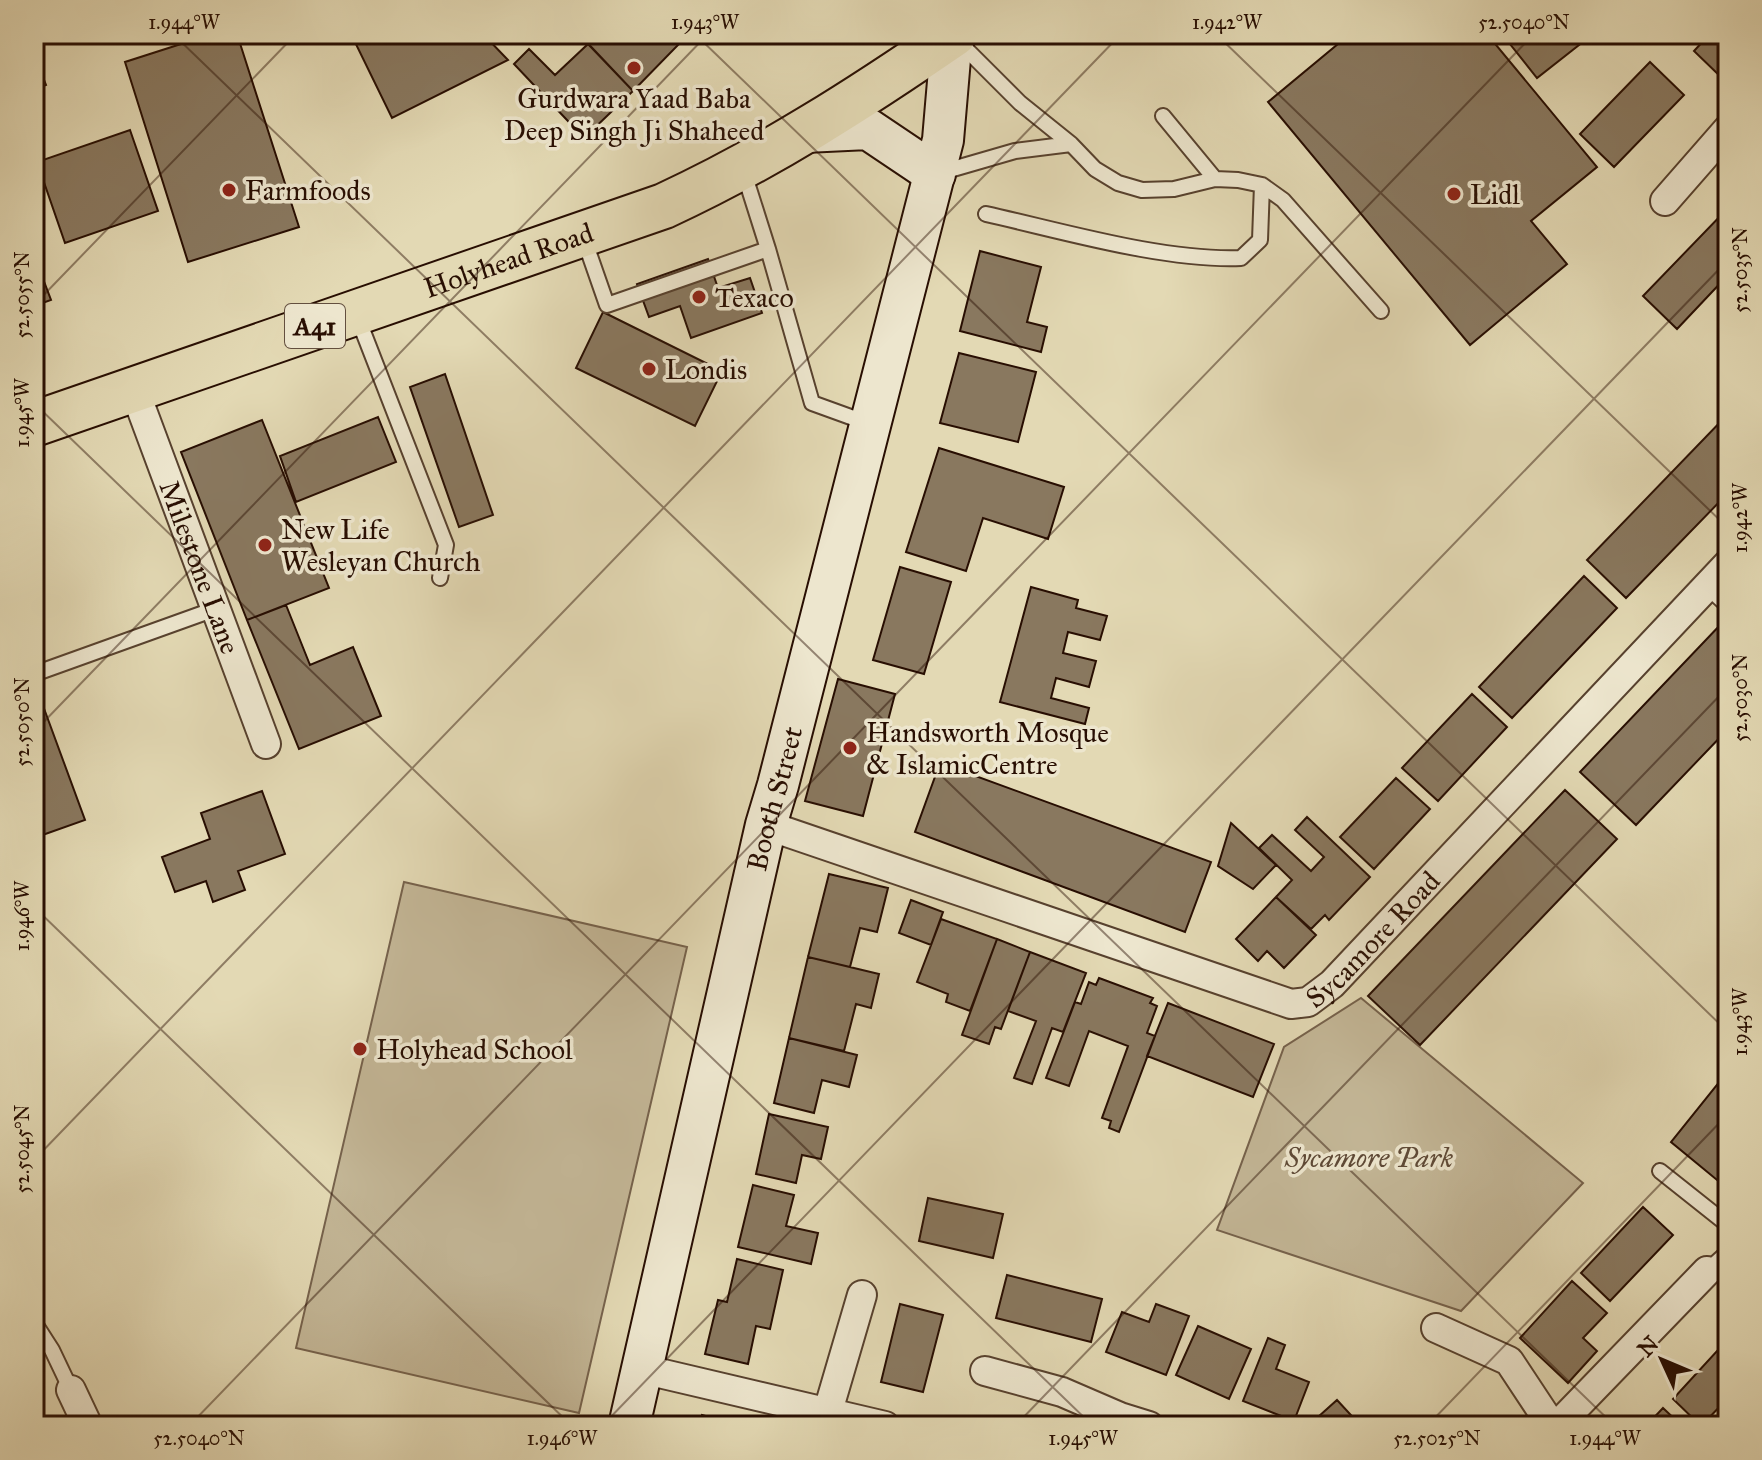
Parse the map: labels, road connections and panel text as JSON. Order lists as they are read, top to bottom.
{
  "streets": {
    "highway": ["Holyhead Road", "A41"],
    "main road": ["Booth Street"],
    "street": ["Milestone Lane", "Sycamore Road"]
  },
  "crossings": [
    ["Holyhead Road", "Milestone Lane"],
    ["Holyhead Road", "Booth Street"],
    ["Booth Street", "Sycamore Road"]
  ],
  "parks": ["Sycamore Park"],
  "places": [
    "Gurdwara Yaad Baba Deep Singh Ji Shaheed",
    "Farmfoods",
    "Lidl",
    "Texaco",
    "Londis",
    "New Life Wesleyan Church",
    "Handsworth Mosque & IslamicCentre",
    "Holyhead School"
  ],
  "north": "top left",
  "coordinates": [
    "1.944°W",
    "1.943°W",
    "1.942°W",
    "52.5040°N",
    "52.5035°N",
    "52.5055°N",
    "1.945°W",
    "52.5030°N",
    "52.5050°N",
    "1.946°W",
    "52.5045°N",
    "52.5025°N"
  ]
}
